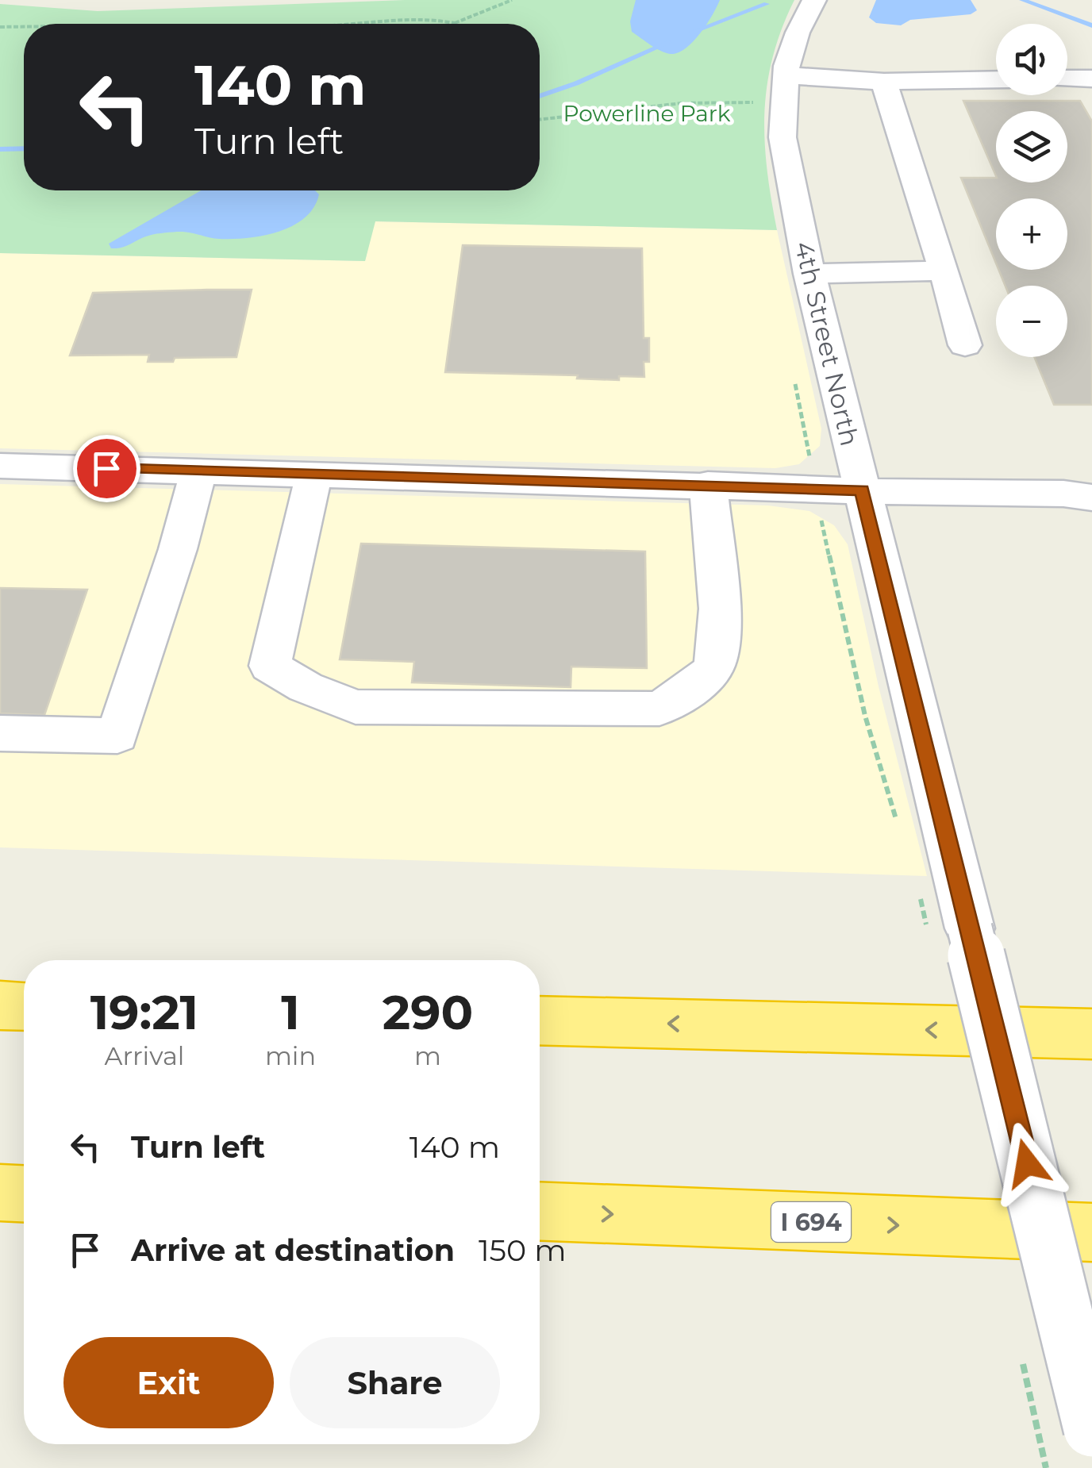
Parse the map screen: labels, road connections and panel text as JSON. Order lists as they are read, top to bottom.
{
  "streets": {
    "highway": ["I 694"],
    "street": ["4th Street North"]
  },
  "parks": ["Powerline Park"],
  "page": {
    "map_buttons": ["+", "−"],
    "turn": ["140 m", "Turn left"],
    "eta": [
      "19:21",
      "Arrival",
      "1",
      "min",
      "290",
      "m"
    ],
    "list": [
      {
        "name": "Turn left",
        "value": "140 m"
      },
      {
        "name": "Arrive at destination",
        "value": "150 m"
      }
    ],
    "buttons": ["Exit", "Share"]
  }
}
